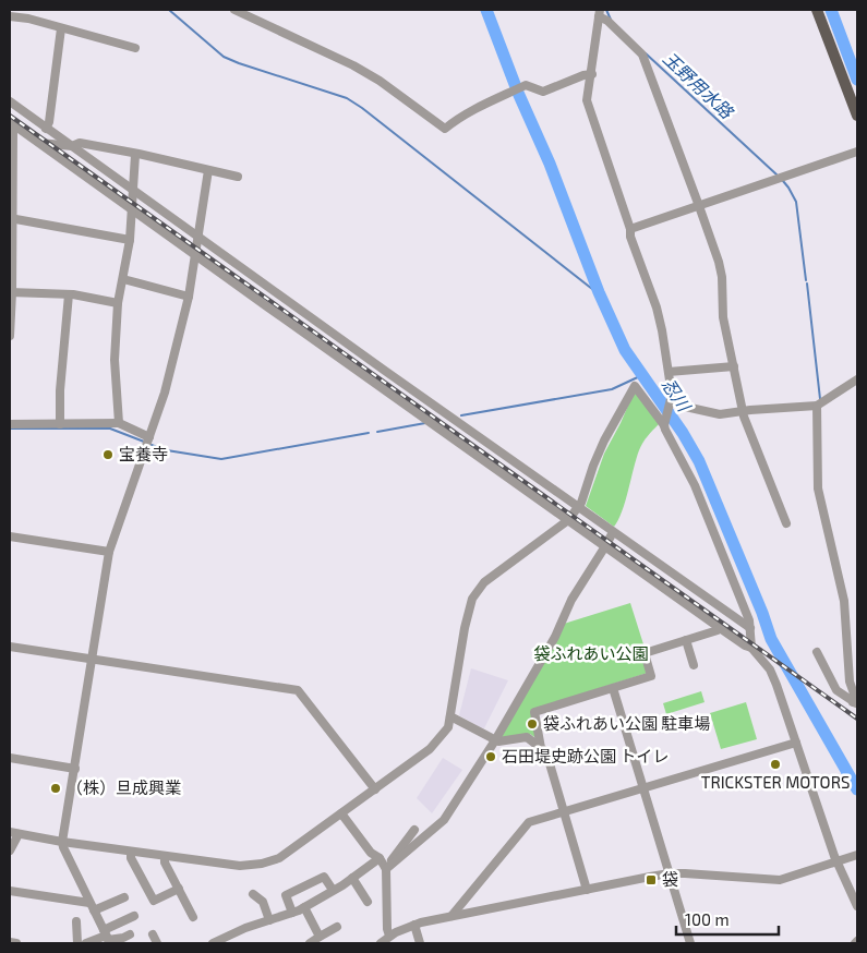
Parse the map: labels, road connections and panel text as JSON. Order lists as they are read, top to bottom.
{
  "water": ["玉野用水路", "忍川"],
  "parks": ["袋ふれあい公園"],
  "places": {
    "other": [
      "宝養寺",
      "袋ふれあい公園 駐車場",
      "石田堤史跡公園 トイレ",
      "TRICKSTER MOTORS",
      "（株）旦成興業"
    ],
    "transit": ["袋"]
  },
  "scale_bar": "100 m"
}
